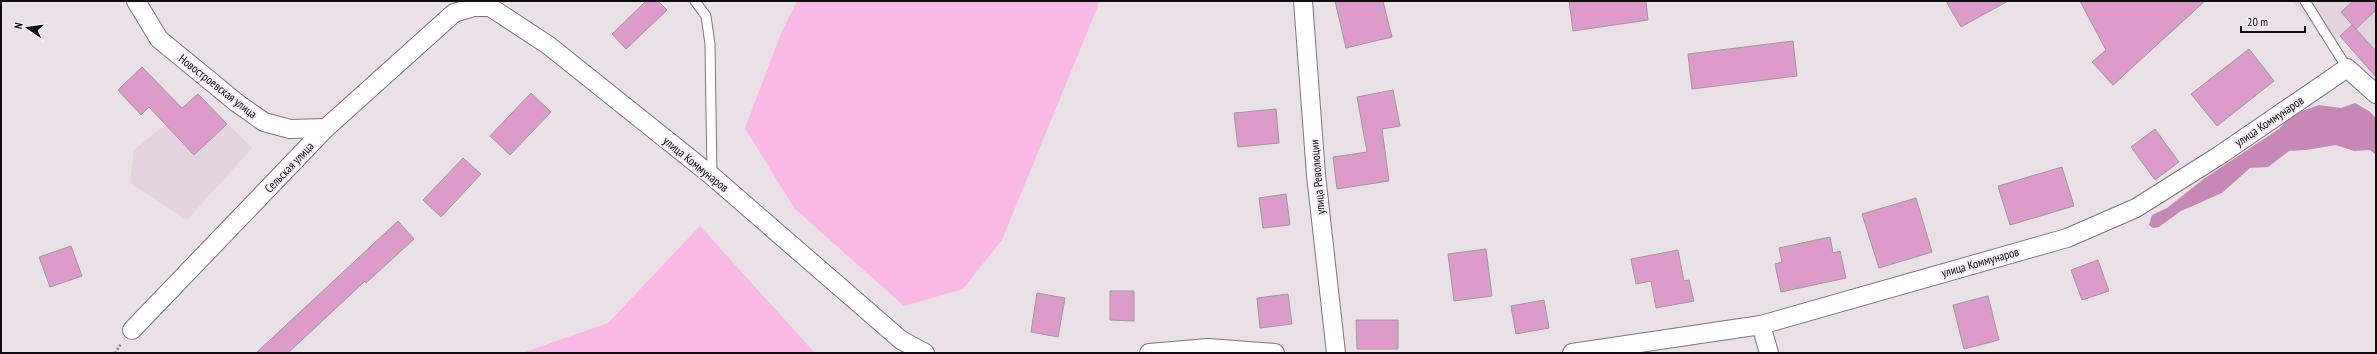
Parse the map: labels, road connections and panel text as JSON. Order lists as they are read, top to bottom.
{
  "streets": {
    "street": [
      "Новостроевская улица",
      "улица Коммунаров",
      "Сельская улица",
      "улица Революции"
    ]
  },
  "crossings": [
    ["Новостроевская улица", "Сельская улица"],
    ["улица Коммунаров", "Сельская улица"]
  ],
  "scale_bar": "20 m",
  "north": "left"
}
